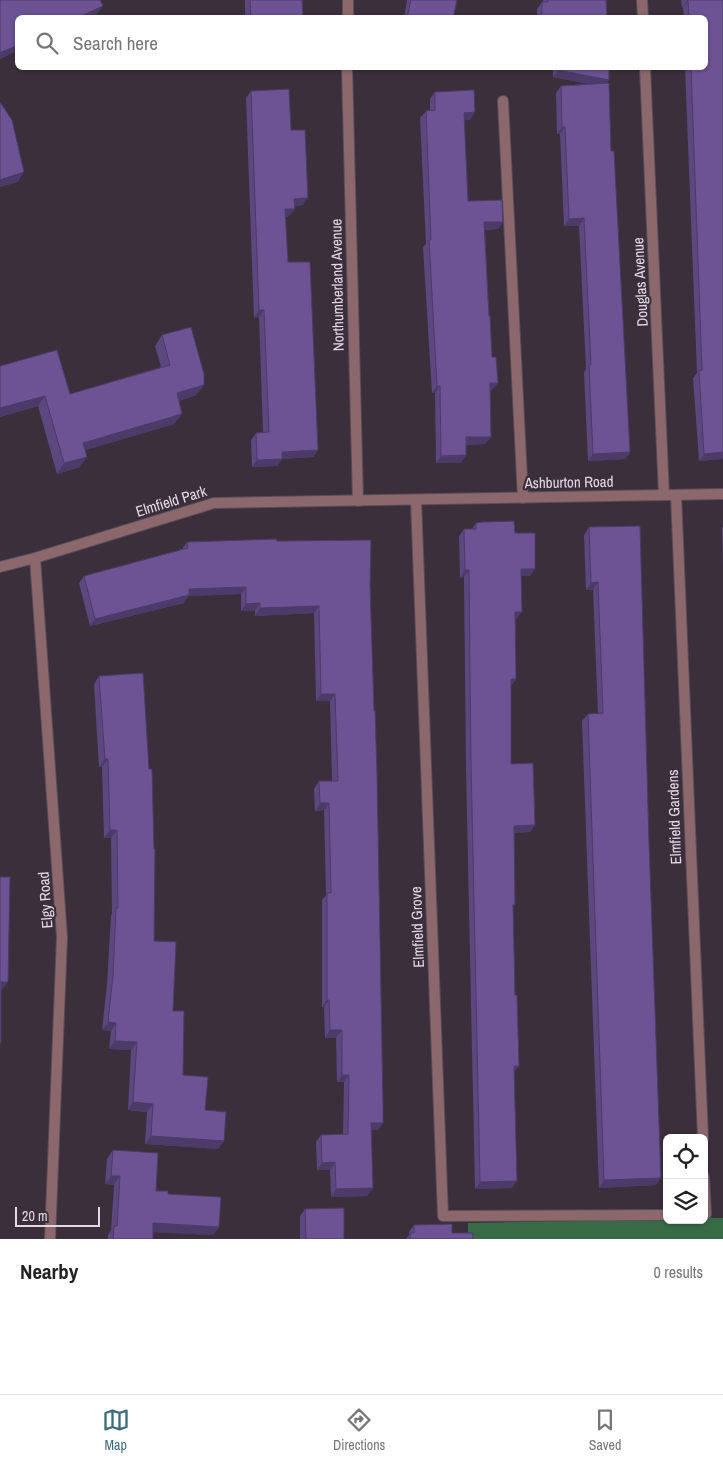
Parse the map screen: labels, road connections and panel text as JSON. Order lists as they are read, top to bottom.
{
  "streets": {
    "street": [
      "Douglas Avenue",
      "Northumberland Avenue",
      "Ashburton Road",
      "Elmfield Park",
      "Elmfield Gardens",
      "Elgy Road",
      "Elmfield Grove"
    ]
  },
  "crossings": [
    ["Douglas Avenue", "Ashburton Road"],
    ["Northumberland Avenue", "Elmfield Park"],
    ["Ashburton Road", "Elmfield Park"],
    ["Ashburton Road", "Elmfield Gardens"],
    ["Ashburton Road", "Elmfield Grove"],
    ["Elmfield Park", "Elgy Road"],
    ["Elmfield Park", "Elmfield Grove"]
  ],
  "scale_bar": "20 m",
  "page": {
    "search": "Search here",
    "scale": "20 m",
    "heading": ["Nearby", "0 results"],
    "nav": ["Map", "Directions", "Saved"]
  }
}
